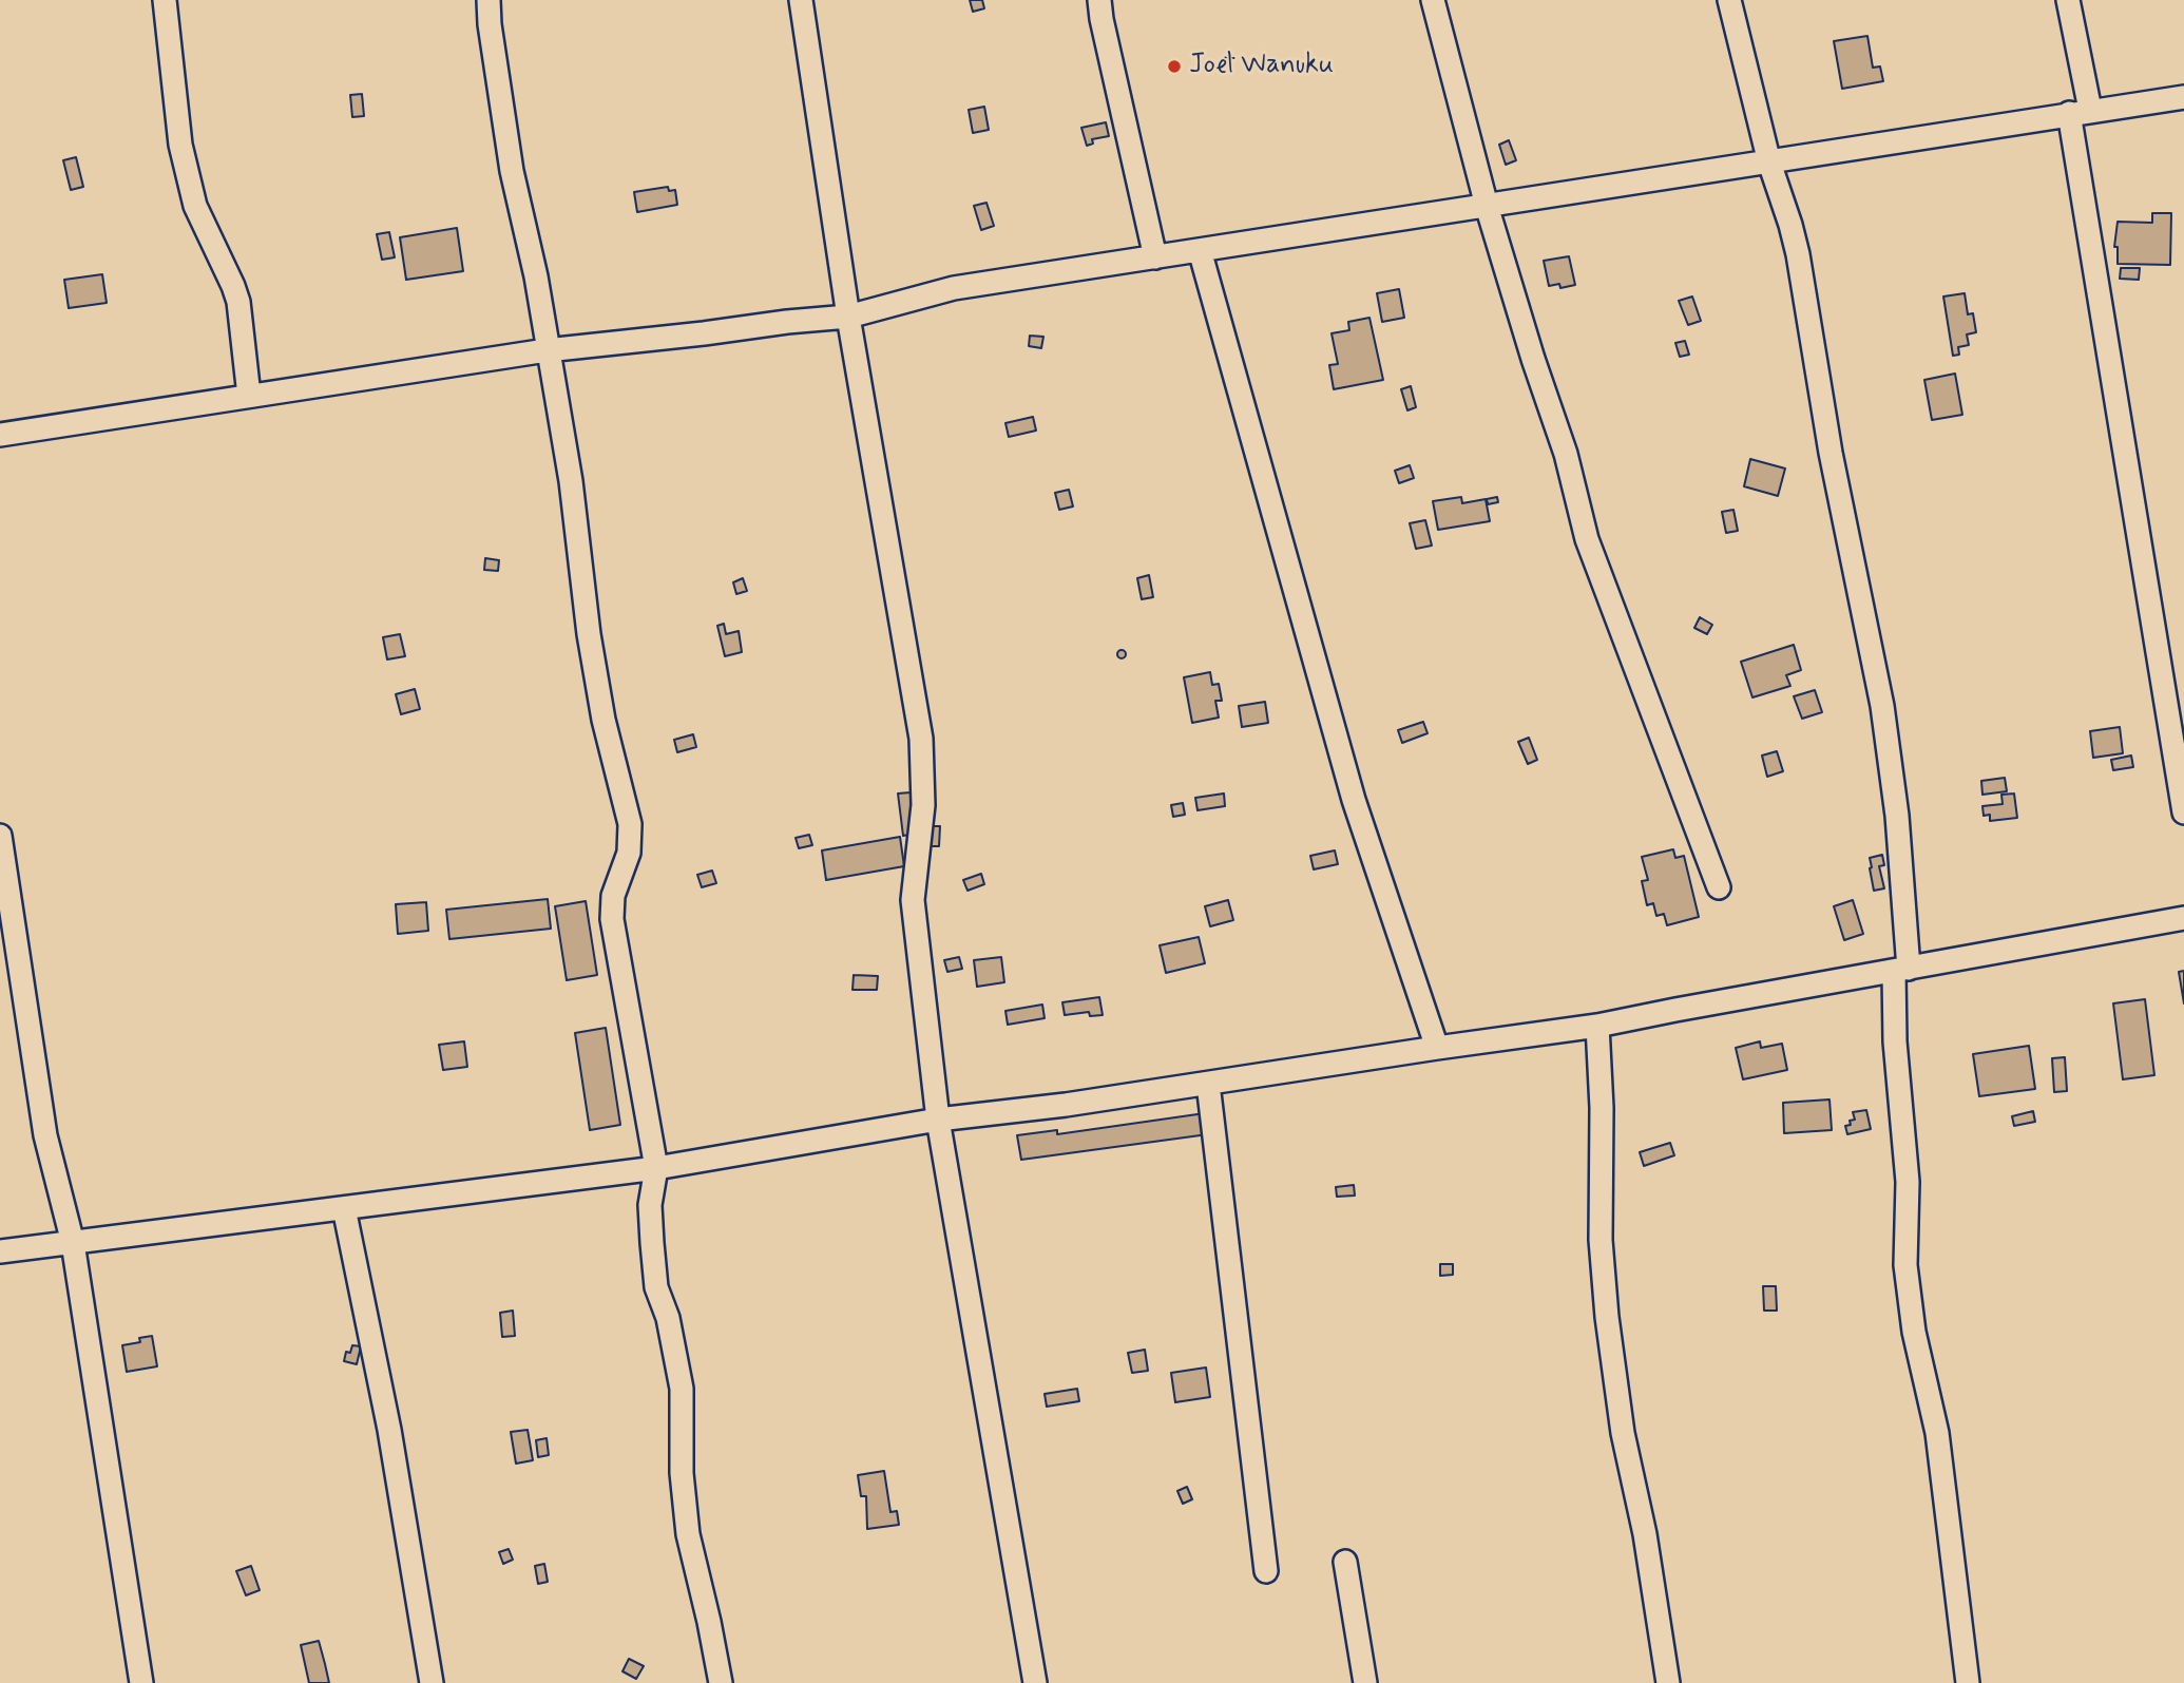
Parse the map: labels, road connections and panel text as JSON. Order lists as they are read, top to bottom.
{
  "places": ["Joël Wanuku"]
}
